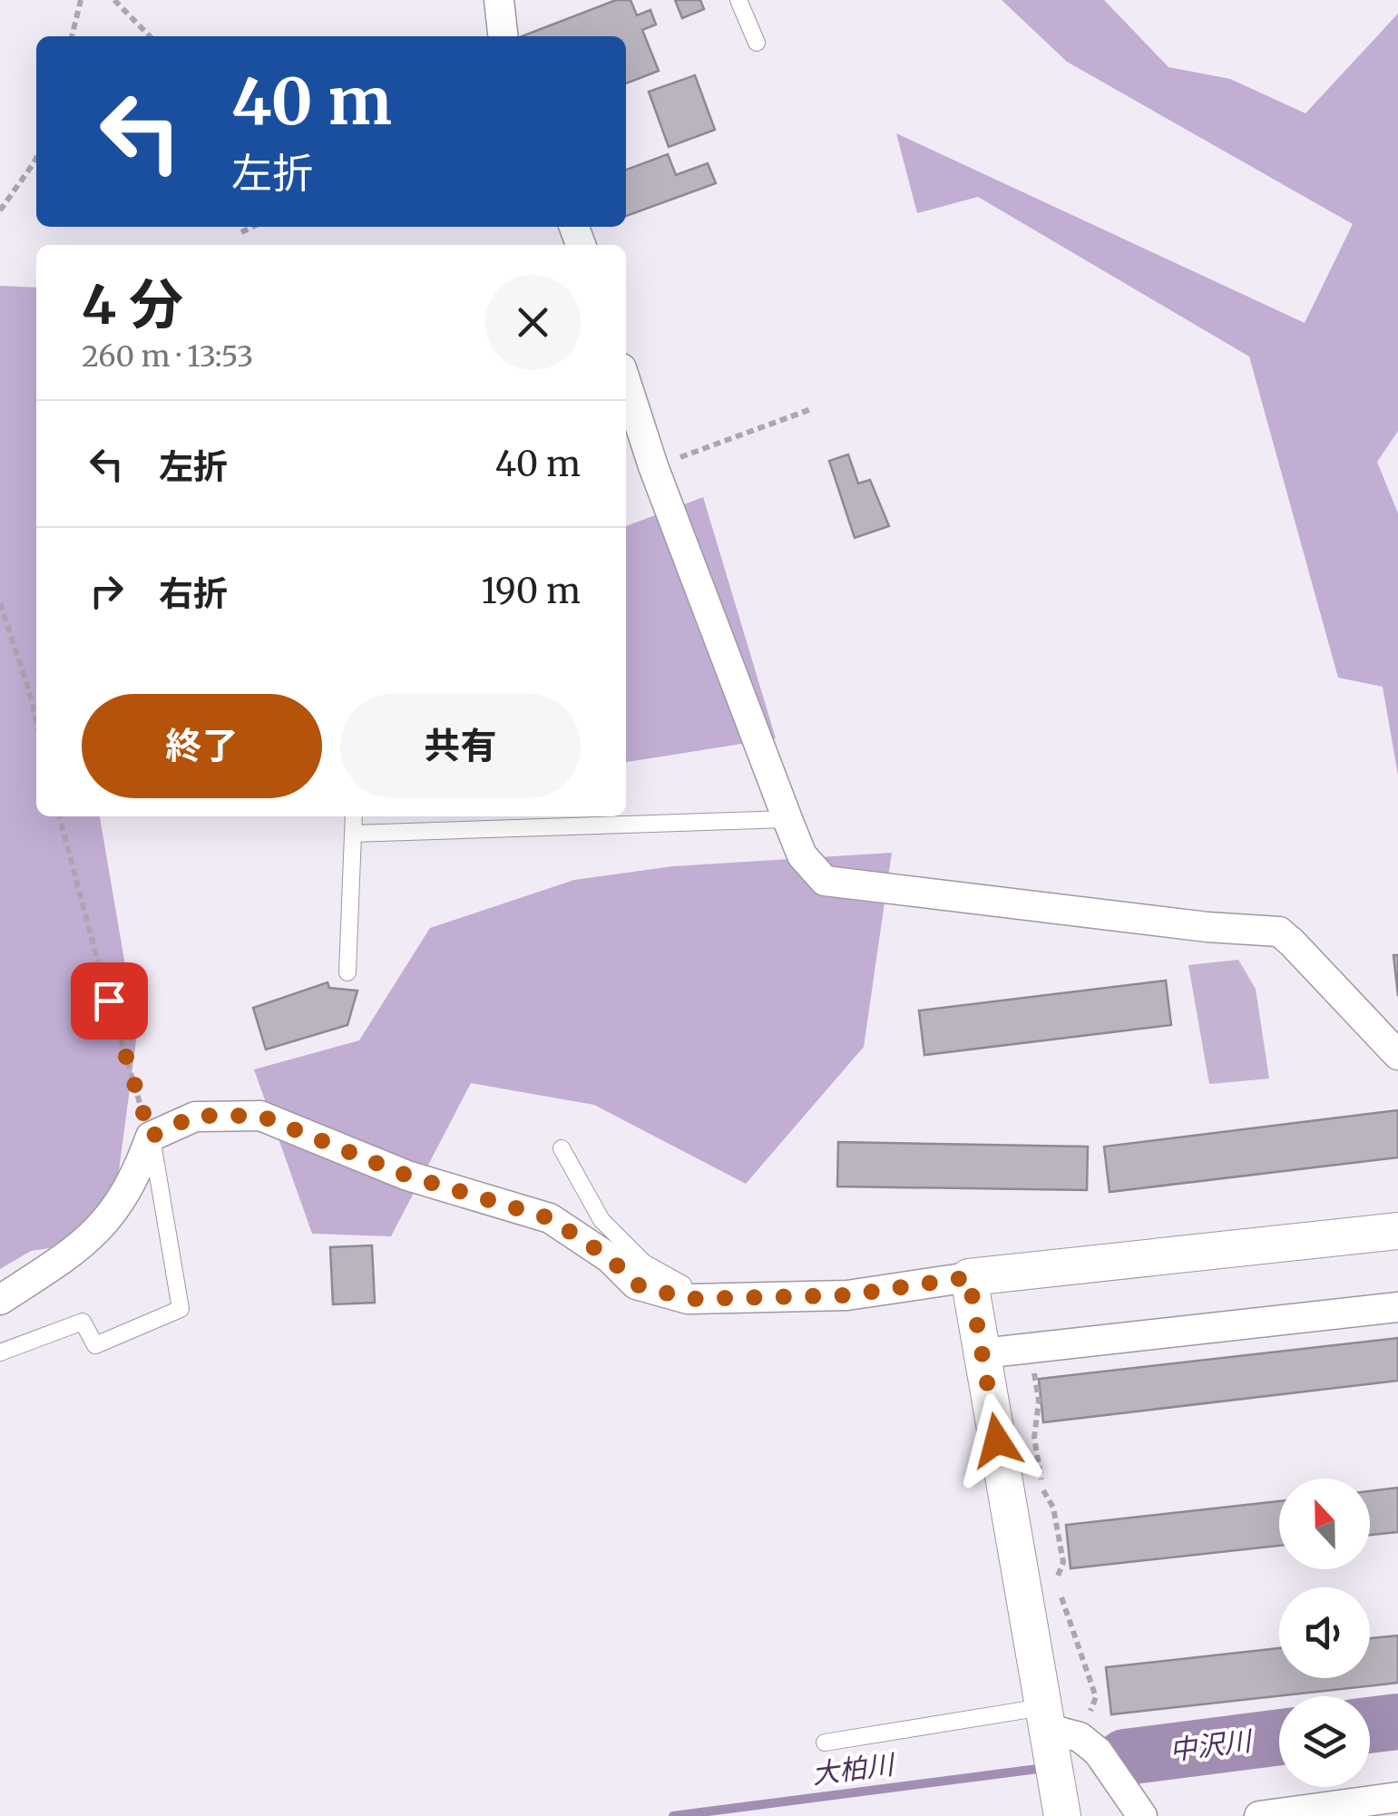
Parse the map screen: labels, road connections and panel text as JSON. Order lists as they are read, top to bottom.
{
  "water": ["中沢川", "大柏川"],
  "north": "top",
  "page": {
    "turn": ["40 m", "左折"],
    "heading": ["4 分", "260 m · 13:53"],
    "list": [
      {
        "name": "左折",
        "value": "40 m"
      },
      {
        "name": "右折",
        "value": "190 m"
      }
    ],
    "buttons": ["終了", "共有"]
  }
}
